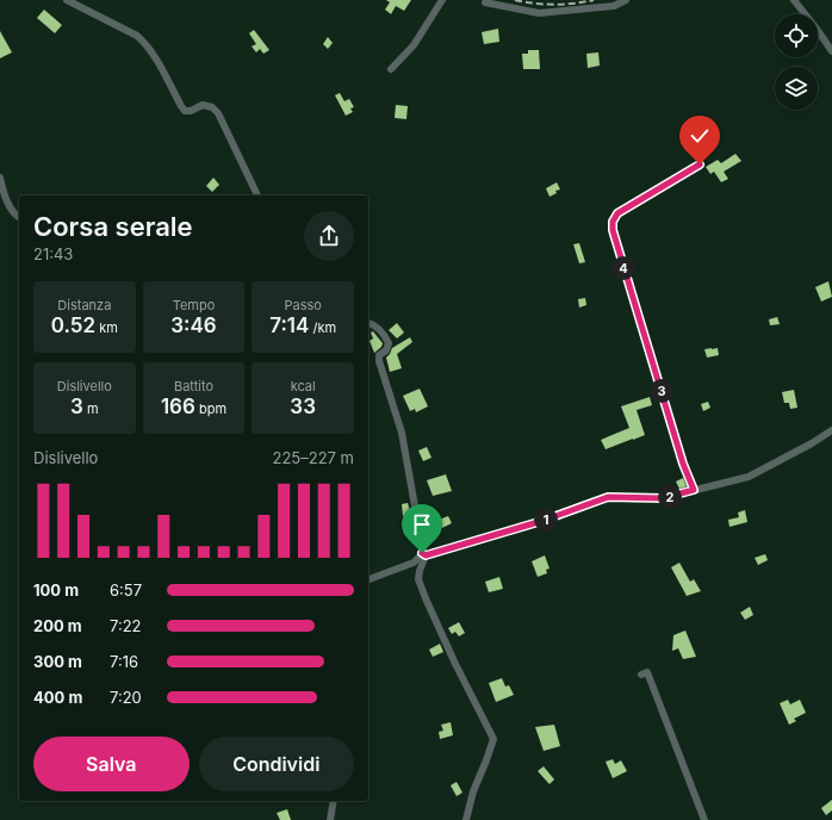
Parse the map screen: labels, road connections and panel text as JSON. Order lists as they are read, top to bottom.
{
  "page": {
    "heading": ["Corsa serale", "21:43"],
    "pins": [
      "4",
      "3",
      "2",
      "1"
    ],
    "stats": [
      ["Distanza", "0.52 km"],
      ["Tempo", "3:46"],
      ["Passo", "7:14 /km"],
      ["Dislivello", "3 m"],
      ["Battito", "166 bpm"],
      ["kcal", "33"]
    ],
    "chart": ["Dislivello", "225–227 m"],
    "list": [
      {
        "name": "100 m",
        "note": "6:57"
      },
      {
        "name": "200 m",
        "note": "7:22"
      },
      {
        "name": "300 m",
        "note": "7:16"
      },
      {
        "name": "400 m",
        "note": "7:20"
      }
    ],
    "buttons": ["Salva", "Condividi"]
  }
}
